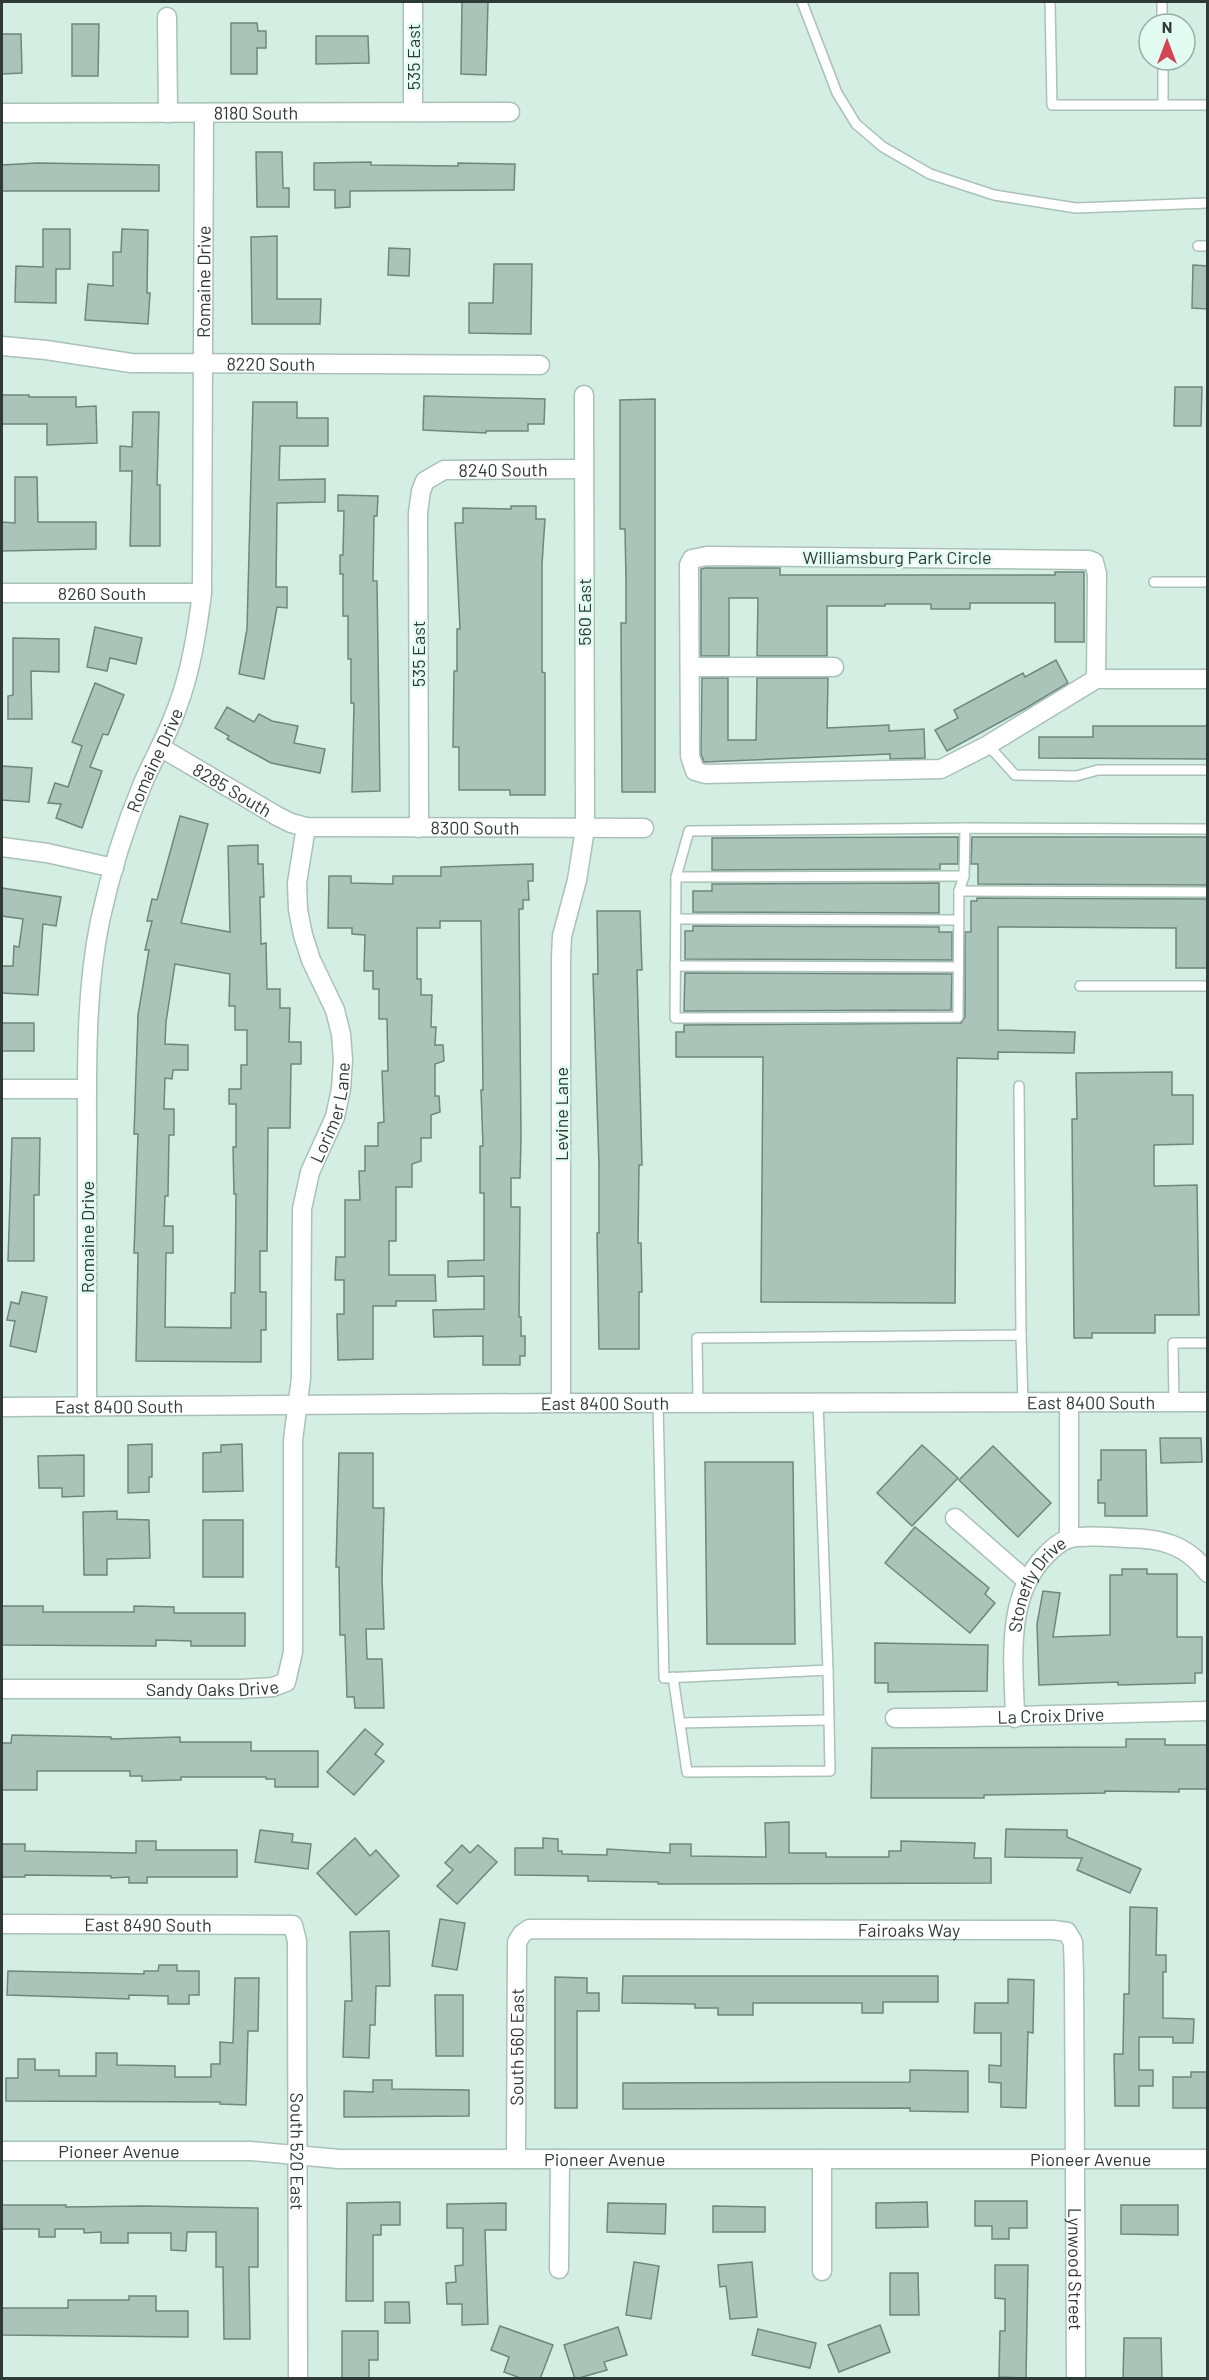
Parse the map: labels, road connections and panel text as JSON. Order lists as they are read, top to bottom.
{
  "streets": {
    "street": [
      "535 East",
      "8180 South",
      "Romaine Drive",
      "8220 South",
      "8240 South",
      "Williamsburg Park Circle",
      "8260 South",
      "560 East",
      "8285 South",
      "8300 South",
      "Lorimer Lane",
      "Levine Lane",
      "East 8400 South",
      "Stonefly Drive",
      "Sandy Oaks Drive",
      "La Croix Drive",
      "East 8490 South",
      "Fairoaks Way",
      "South 560 East",
      "Pioneer Avenue",
      "South 520 East",
      "Lynwood Street"
    ]
  },
  "crossings": [
    ["535 East", "8180 South"],
    ["535 East", "8240 South"],
    ["535 East", "8300 South"],
    ["8180 South", "Romaine Drive"],
    ["Romaine Drive", "8220 South"],
    ["Romaine Drive", "8260 South"],
    ["Romaine Drive", "8285 South"],
    ["Romaine Drive", "East 8400 South"],
    ["8240 South", "560 East"],
    ["560 East", "8300 South"],
    ["560 East", "Levine Lane"],
    ["8285 South", "8300 South"],
    ["8285 South", "Lorimer Lane"],
    ["8300 South", "Lorimer Lane"],
    ["8300 South", "Levine Lane"],
    ["Lorimer Lane", "East 8400 South"],
    ["Lorimer Lane", "Sandy Oaks Drive"],
    ["Levine Lane", "East 8400 South"],
    ["East 8400 South", "Sandy Oaks Drive"],
    ["Stonefly Drive", "La Croix Drive"],
    ["East 8490 South", "South 520 East"],
    ["Fairoaks Way", "South 560 East"],
    ["Fairoaks Way", "Pioneer Avenue"],
    ["Fairoaks Way", "Lynwood Street"],
    ["South 560 East", "Pioneer Avenue"],
    ["Pioneer Avenue", "South 520 East"],
    ["Pioneer Avenue", "Lynwood Street"]
  ],
  "north": "top"
}
